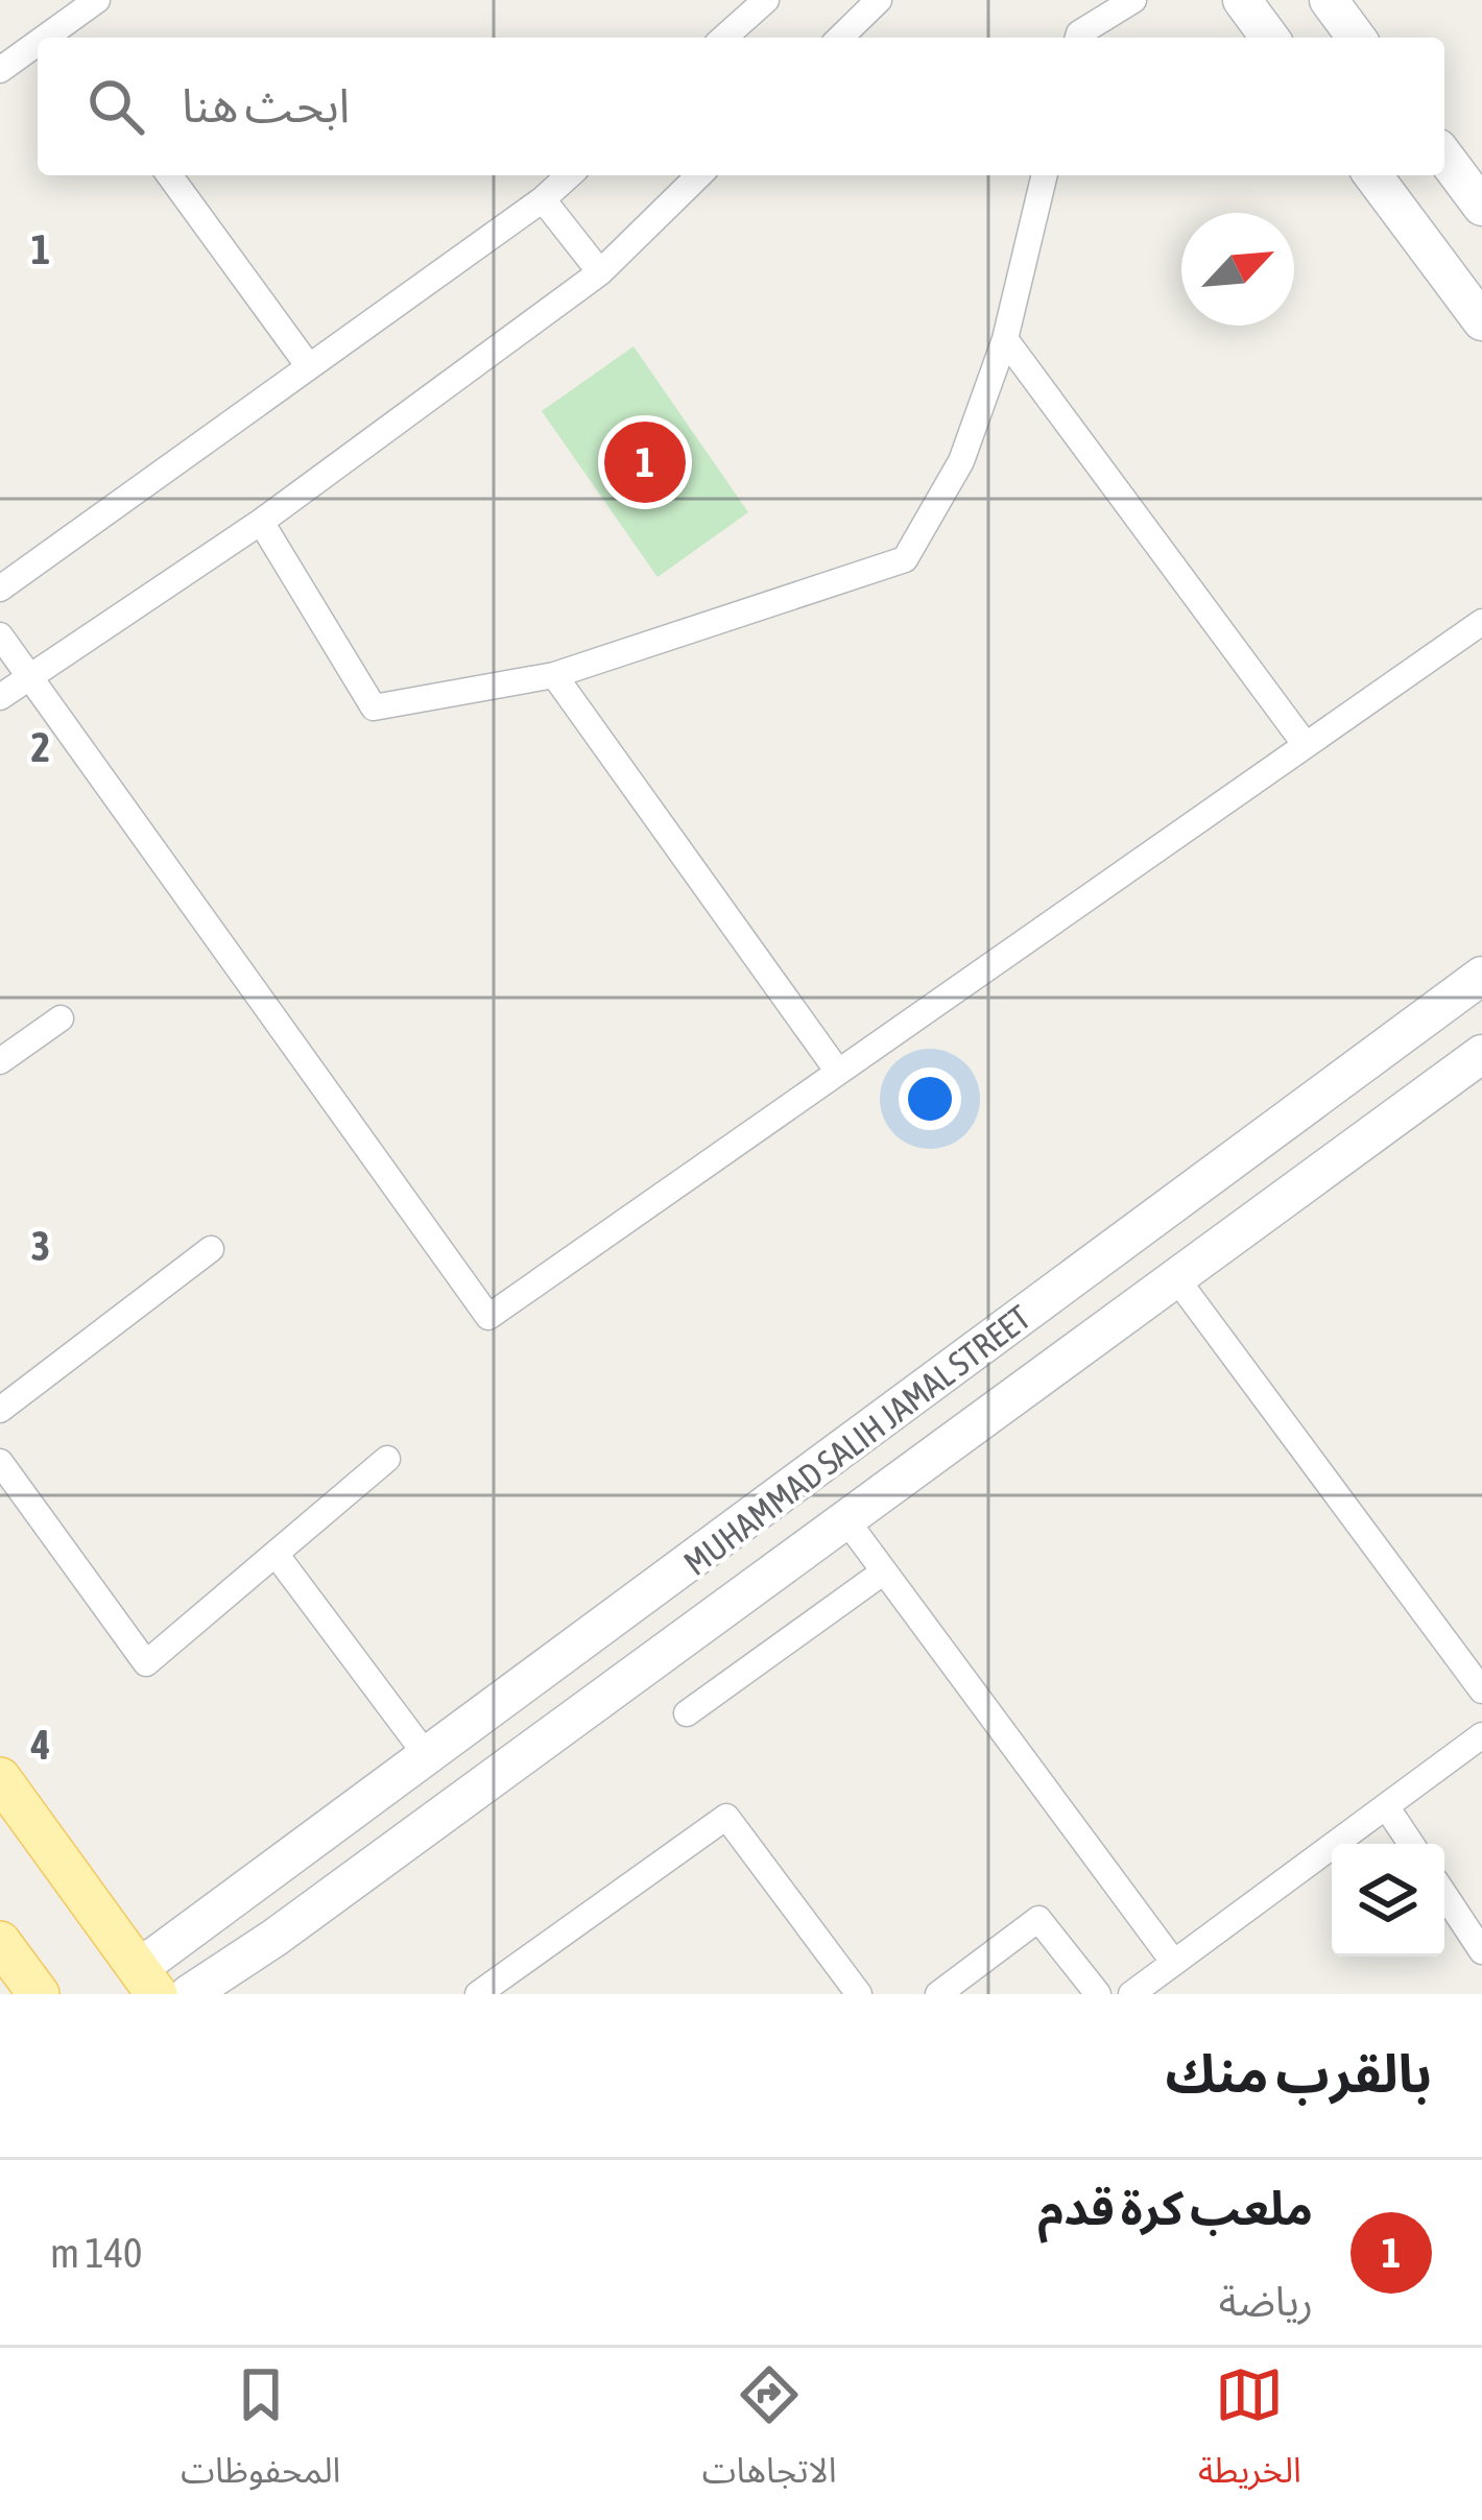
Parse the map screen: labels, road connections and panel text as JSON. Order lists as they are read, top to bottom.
{
  "streets": {
    "street": ["MUHAMMAD SALIH JAMAL STREET"]
  },
  "north": "top right",
  "page": {
    "search": "ابحث هنا",
    "pins": "1",
    "heading": "بالقرب منك",
    "list": [
      {
        "mark": "1",
        "name": "ملعب كرة قدم",
        "note": "رياضة",
        "value": "140 m"
      }
    ],
    "nav": ["الخريطة", "الاتجاهات", "المحفوظات"]
  },
  "grid": {
    "rows": [
      "1",
      "2",
      "3",
      "4"
    ]
  }
}
